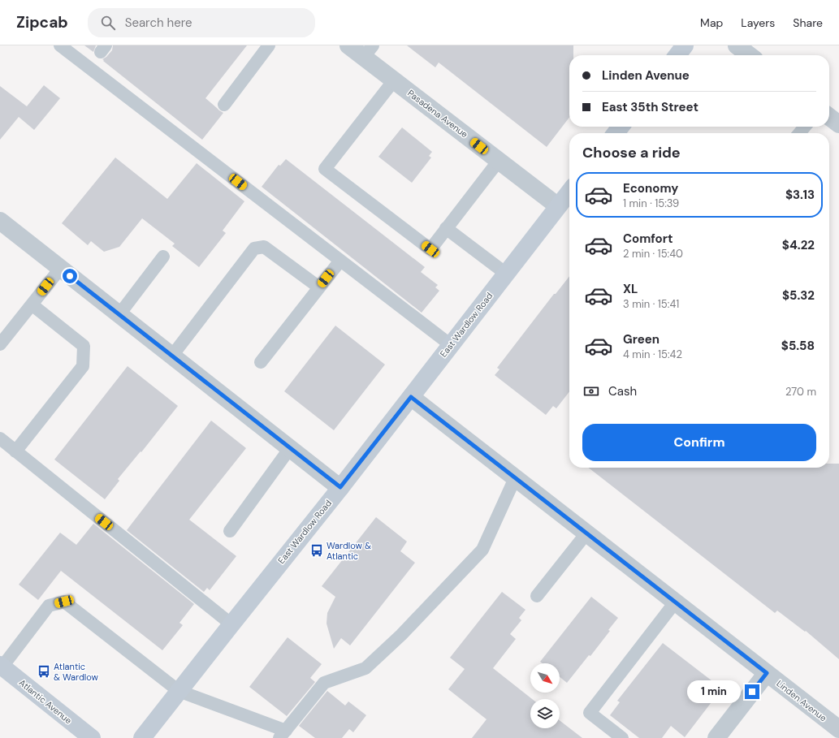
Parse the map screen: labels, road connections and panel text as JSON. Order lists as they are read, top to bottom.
{
  "streets": {
    "main road": ["East Wardlow Road", "Atlantic Avenue"],
    "street": ["Pasadena Avenue", "Linden Avenue"]
  },
  "crossings": [
    ["Pasadena Avenue", "East Wardlow Road"],
    ["East Wardlow Road", "Linden Avenue"]
  ],
  "places": {
    "bus stop": ["Wardlow & Atlantic", "Atlantic & Wardlow"]
  },
  "north": "bottom right",
  "page": {
    "header": "Zipcab",
    "search": "Search here",
    "nav": ["Map", "Layers", "Share"],
    "banner": ["Linden Avenue", "East 35th Street"],
    "heading": "Choose a ride",
    "list": [
      {
        "name": "Economy",
        "note": "1 min · 15:39",
        "value": "$3.13"
      },
      {
        "name": "Comfort",
        "note": "2 min · 15:40",
        "value": "$4.22"
      },
      {
        "name": "XL",
        "note": "3 min · 15:41",
        "value": "$5.32"
      },
      {
        "name": "Green",
        "note": "4 min · 15:42",
        "value": "$5.58"
      }
    ],
    "pay": ["Cash", "270 m"],
    "buttons": "Confirm",
    "bubble": "1 min"
  }
}
